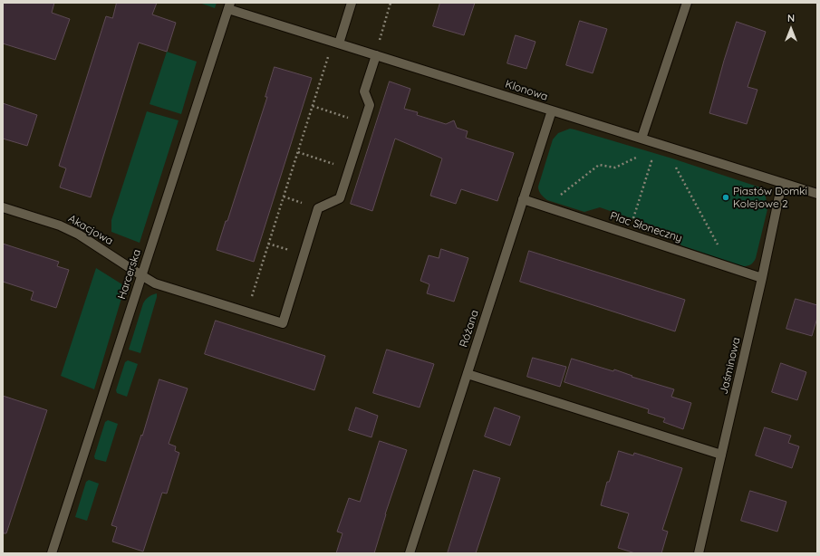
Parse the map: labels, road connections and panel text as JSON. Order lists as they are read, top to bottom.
{
  "streets": {
    "street": [
      "Klonowa",
      "Plac Słoneczny",
      "Akacjowa",
      "Harcerska",
      "Różana",
      "Jaśminowa"
    ]
  },
  "crossings": [
    ["Klonowa", "Harcerska"],
    ["Klonowa", "Różana"],
    ["Klonowa", "Jaśminowa"],
    ["Plac Słoneczny", "Różana"],
    ["Plac Słoneczny", "Jaśminowa"],
    ["Akacjowa", "Harcerska"]
  ],
  "places": ["Piastów Domki Kolejowe 2"],
  "north": "top"
}
